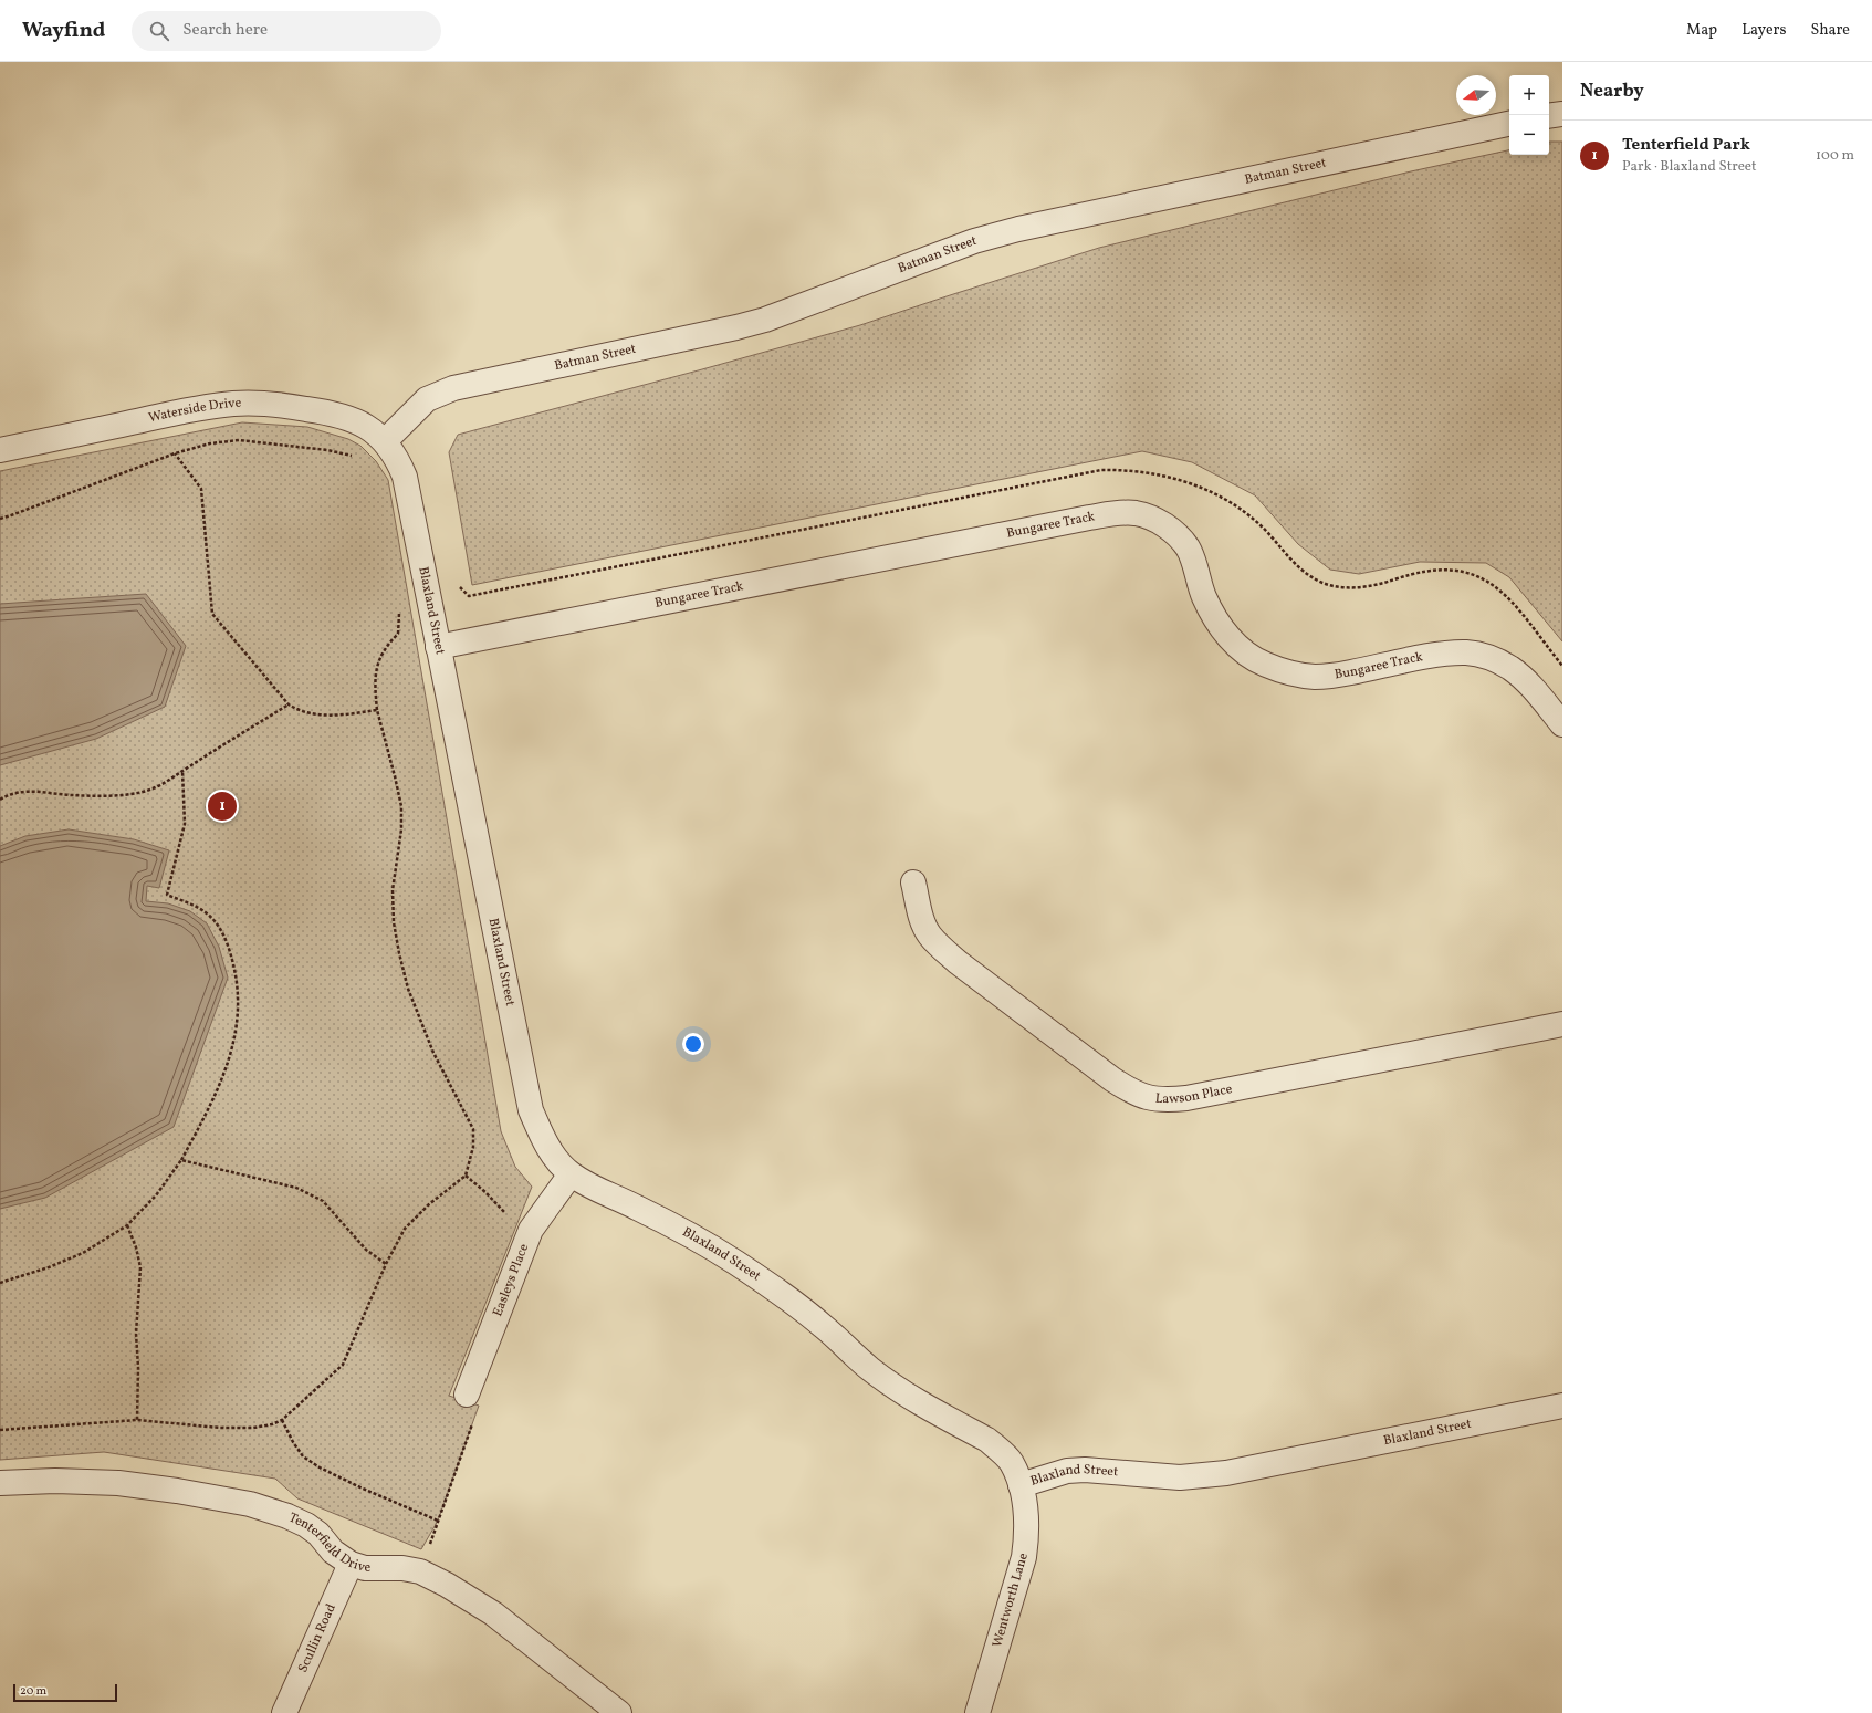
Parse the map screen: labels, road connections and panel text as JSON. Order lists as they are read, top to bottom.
{
  "streets": {
    "street": [
      "Batman Street",
      "Waterside Drive",
      "Bungaree Track",
      "Blaxland Street",
      "Lawson Place",
      "Easleys Place",
      "Tenterfield Drive",
      "Wentworth Lane",
      "Scullin Road"
    ]
  },
  "crossings": [
    ["Batman Street", "Waterside Drive"],
    ["Batman Street", "Blaxland Street"],
    ["Waterside Drive", "Blaxland Street"],
    ["Bungaree Track", "Blaxland Street"],
    ["Blaxland Street", "Easleys Place"],
    ["Blaxland Street", "Wentworth Lane"],
    ["Tenterfield Drive", "Scullin Road"]
  ],
  "scale_bar": "20 m",
  "north": "left",
  "page": {
    "header": "Wayfind",
    "search": "Search here",
    "nav": ["Map", "Layers", "Share"],
    "heading": "Nearby",
    "map_buttons": ["+", "−"],
    "list": [
      {
        "mark": "1",
        "name": "Tenterfield Park",
        "note": "Park · Blaxland Street",
        "value": "100 m"
      }
    ],
    "pins": "1",
    "scale": "20 m"
  }
}
